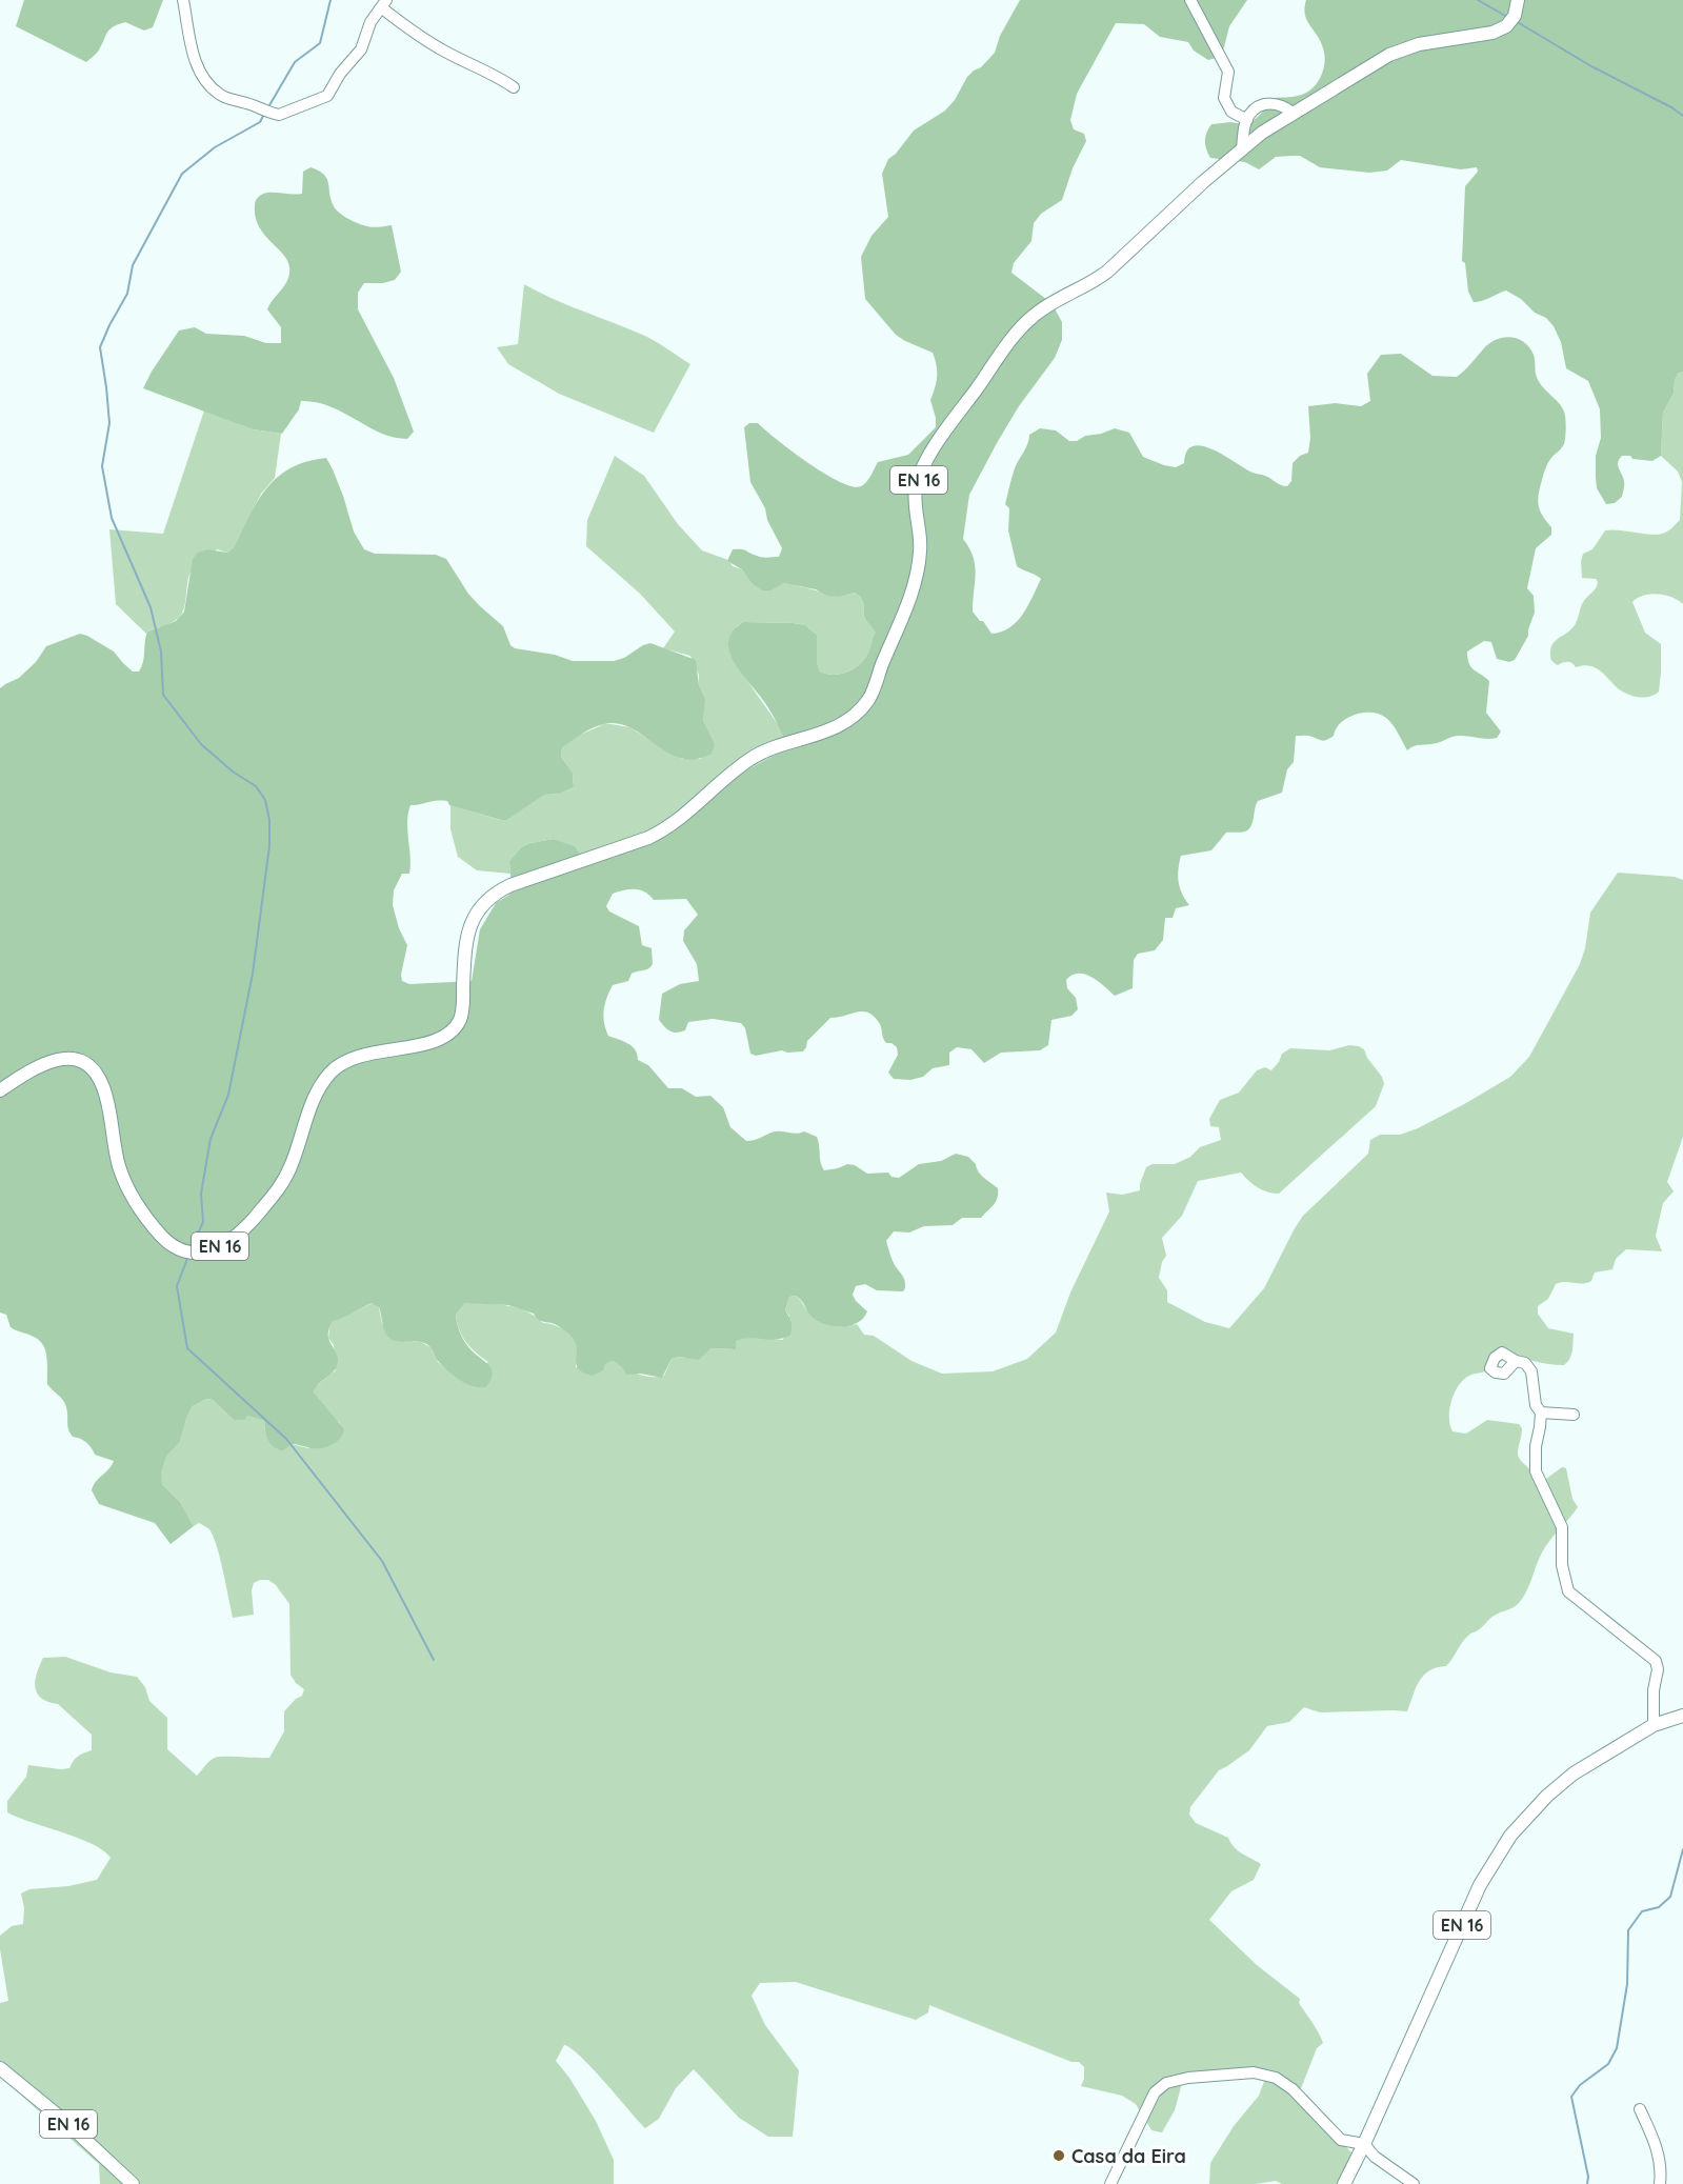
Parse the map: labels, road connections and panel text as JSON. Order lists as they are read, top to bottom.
{
  "streets": {
    "main road": ["EN 16"]
  },
  "places": ["Casa da Eira"]
}
